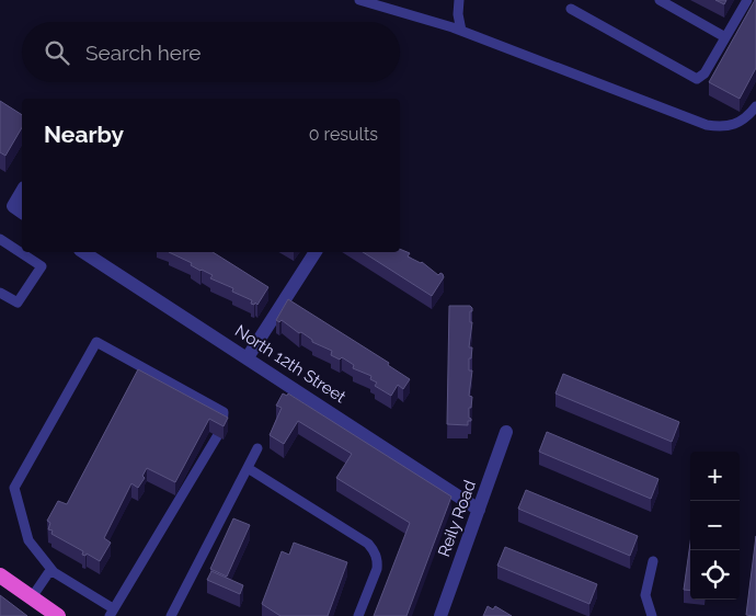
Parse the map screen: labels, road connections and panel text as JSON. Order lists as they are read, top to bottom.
{
  "streets": {
    "street": ["North 12th Street", "Reily Road"]
  },
  "crossings": [
    ["North 12th Street", "Reily Road"]
  ],
  "page": {
    "search": "Search here",
    "heading": ["Nearby", "0 results"],
    "map_buttons": ["+", "−"]
  }
}
